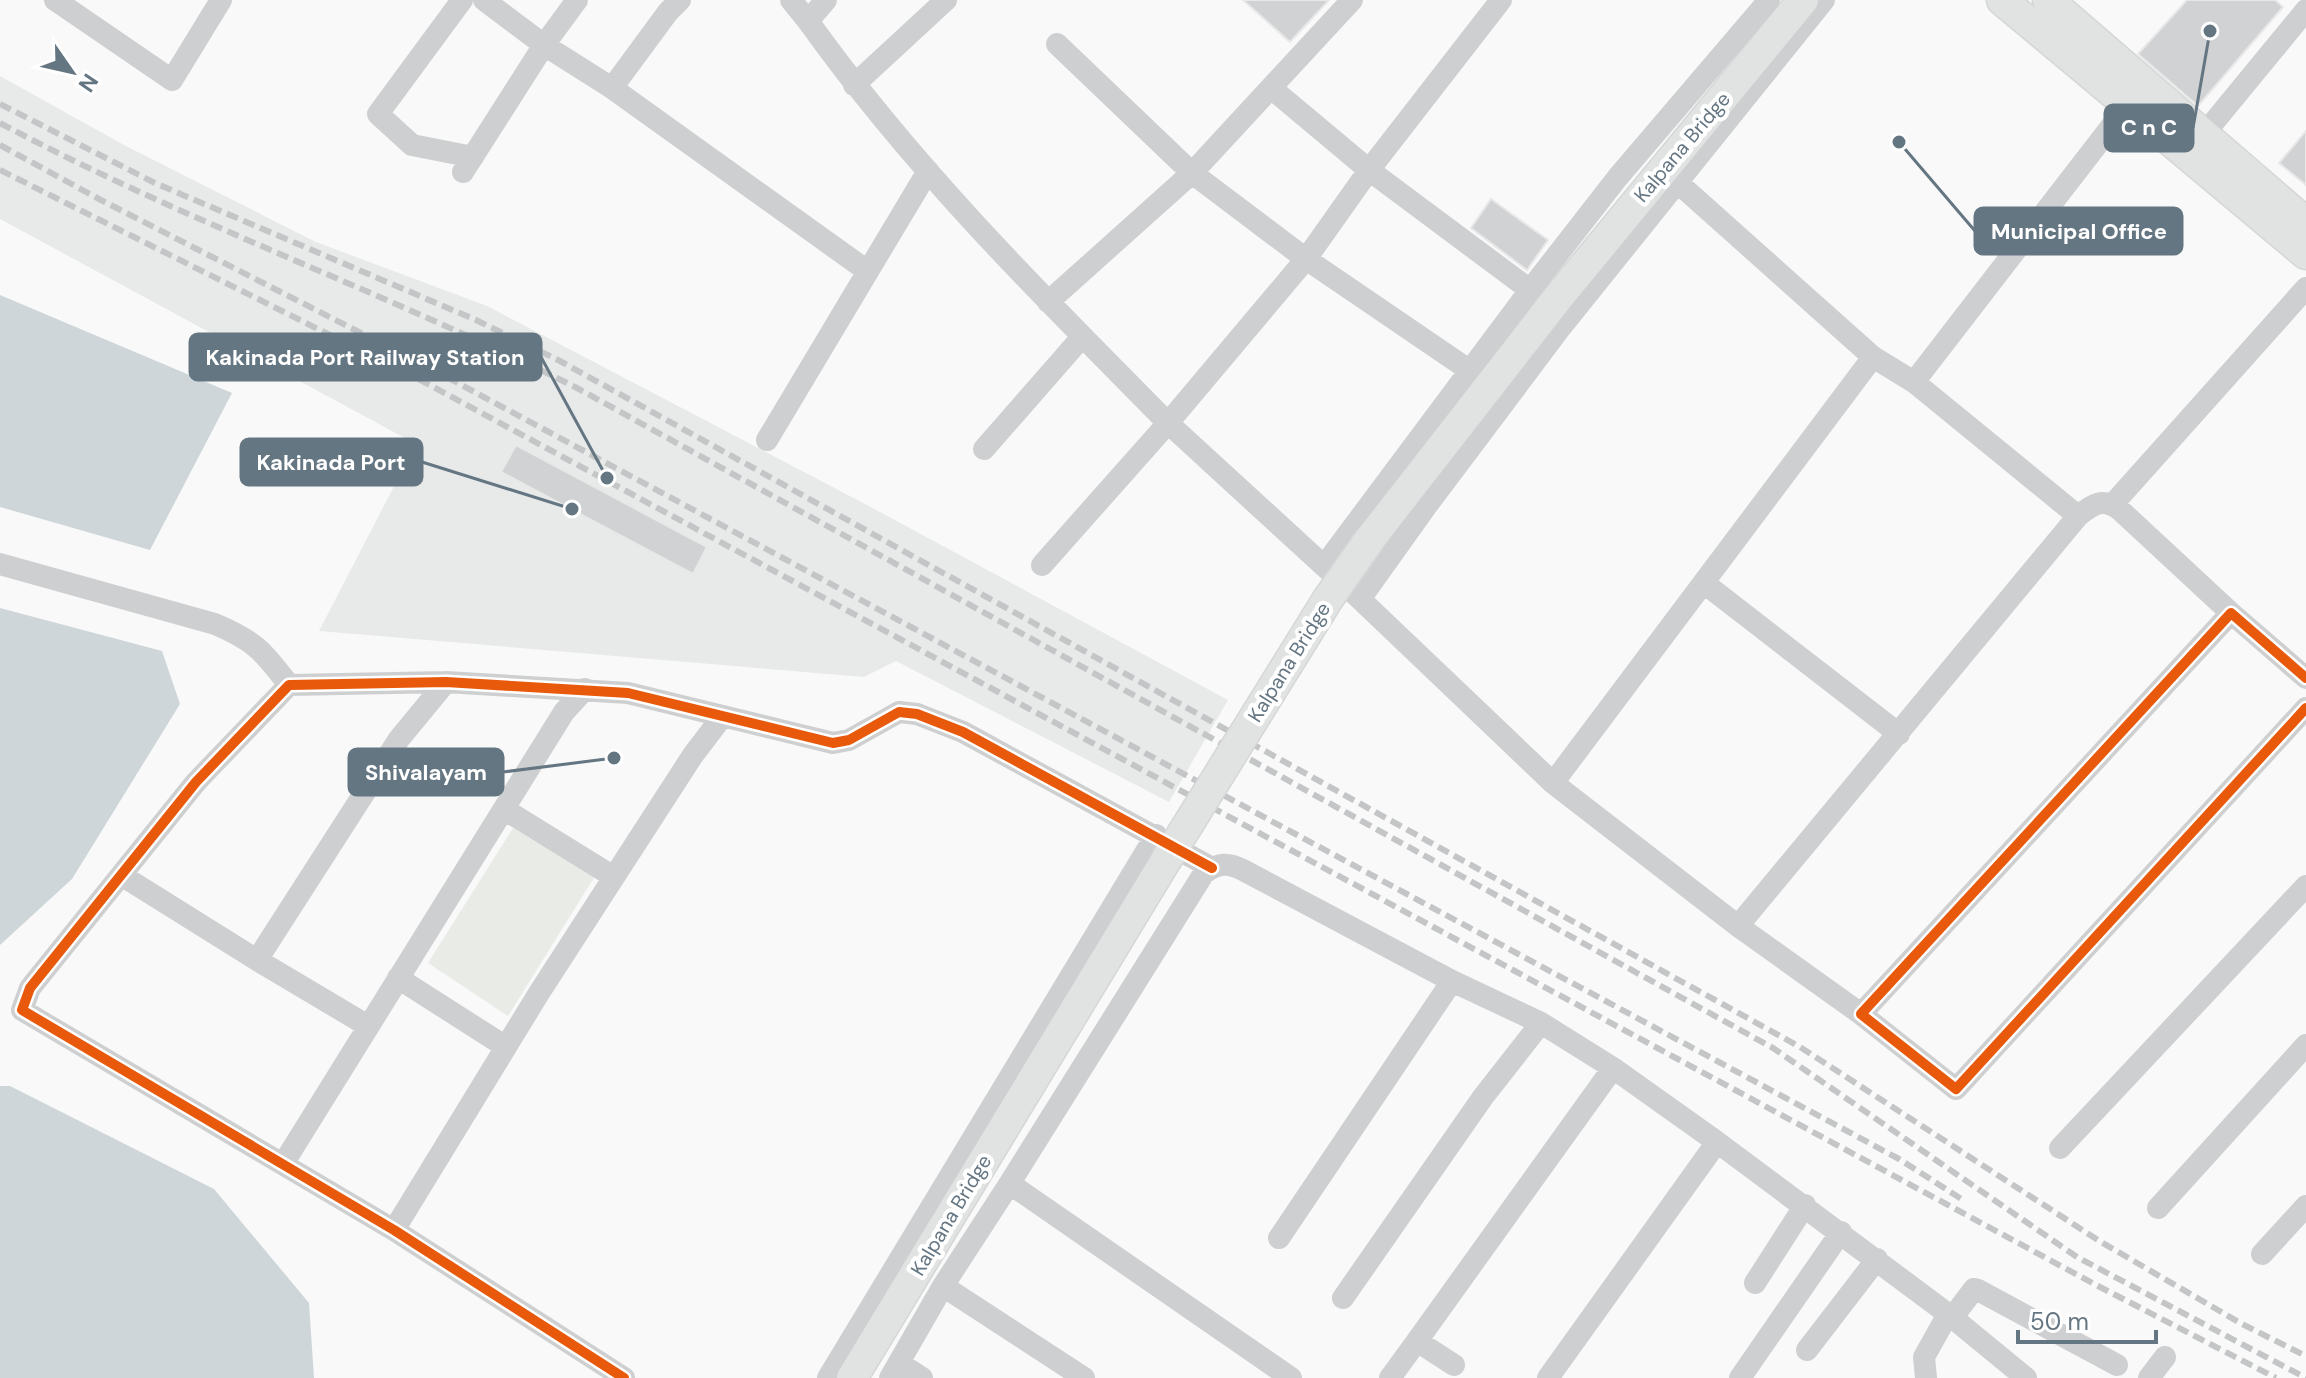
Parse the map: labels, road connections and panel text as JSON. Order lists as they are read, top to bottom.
{
  "streets": {
    "main road": ["Kalpana Bridge"]
  },
  "places": [
    "C n C",
    "Municipal Office",
    "Kakinada Port Railway Station",
    "Kakinada Port",
    "Shivalayam"
  ],
  "scale_bar": "50 m",
  "north": "bottom right"
}
